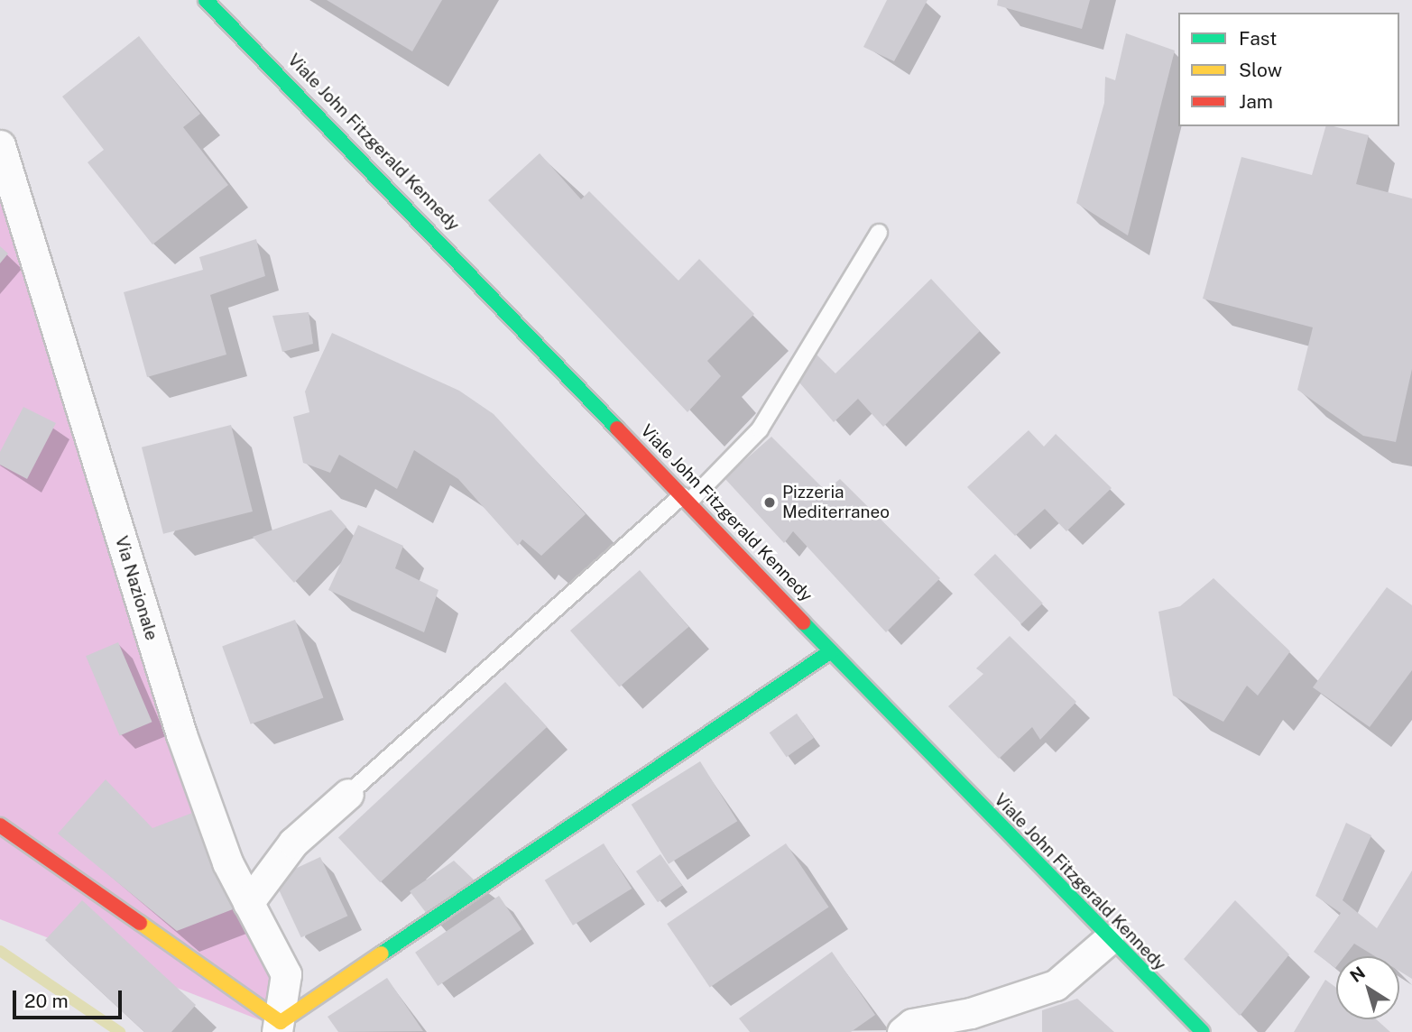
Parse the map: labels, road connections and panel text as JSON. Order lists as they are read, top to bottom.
{
  "streets": {
    "main road": ["Viale John Fitzgerald Kennedy"],
    "street": ["Via Nazionale"]
  },
  "places": ["Pizzeria Mediterraneo"],
  "legend": ["Fast", "Slow", "Jam"],
  "scale_bar": "20 m",
  "north": "top left"
}
